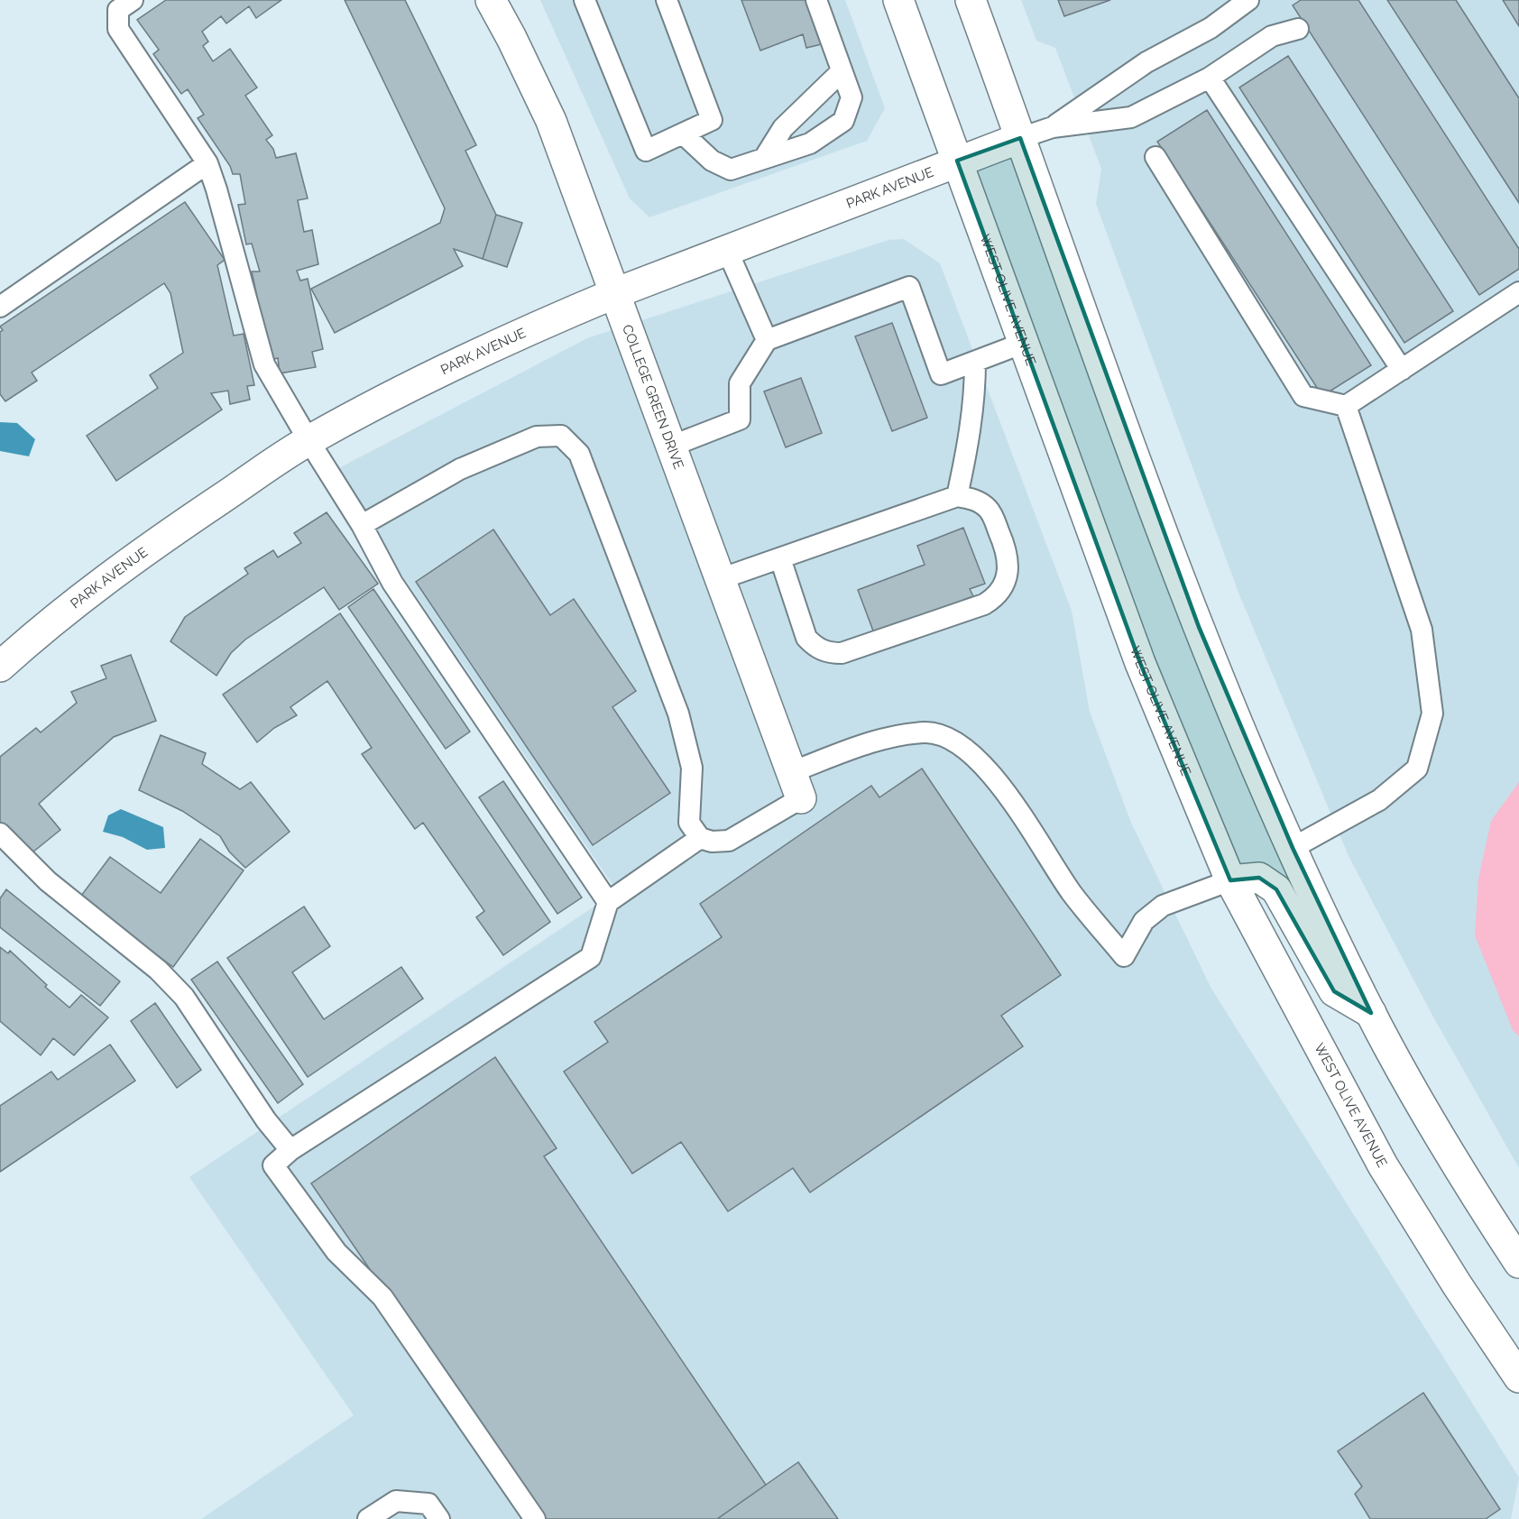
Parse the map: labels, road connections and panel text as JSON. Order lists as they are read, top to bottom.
{
  "streets": {
    "main road": ["PARK AVENUE", "WEST OLIVE AVENUE", "COLLEGE GREEN DRIVE"]
  },
  "crossings": [
    ["PARK AVENUE", "WEST OLIVE AVENUE"],
    ["PARK AVENUE", "COLLEGE GREEN DRIVE"]
  ]
}
